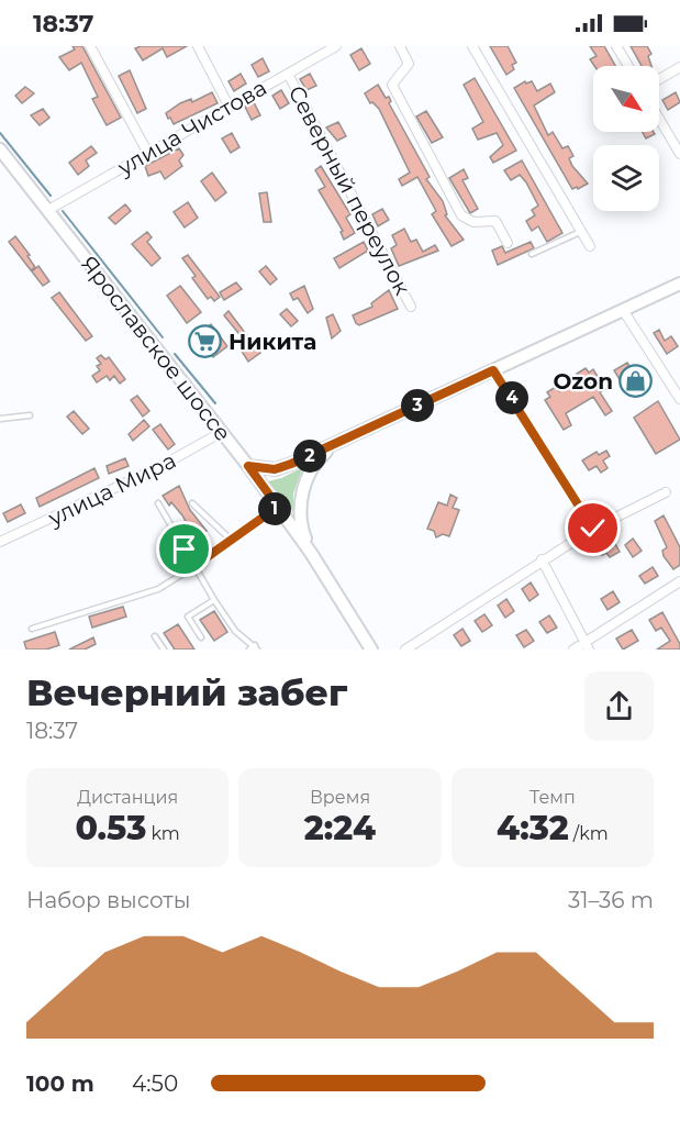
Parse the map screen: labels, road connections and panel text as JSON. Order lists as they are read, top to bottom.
{
  "streets": {
    "main road": ["Ярославское шоссе"],
    "street": ["улица Чистова", "Северный переулок", "улица Мира"]
  },
  "crossings": [
    ["улица Чистова", "Северный переулок"],
    ["улица Чистова", "Ярославское шоссе"],
    ["Ярославское шоссе", "улица Мира"]
  ],
  "places": {
    "supermarket": ["Никита"],
    "shop": ["Ozon"]
  },
  "north": "bottom right",
  "page": {
    "status": "18:37",
    "pins": [
      "4",
      "3",
      "2",
      "1"
    ],
    "heading": ["Вечерний забег", "18:37"],
    "stats": [
      ["Дистанция", "0.53 km"],
      ["Время", "2:24"],
      ["Темп", "4:32 /km"]
    ],
    "chart": ["Набор высоты", "31–36 m"],
    "list": [
      {
        "name": "100 m",
        "note": "4:50"
      }
    ]
  }
}
